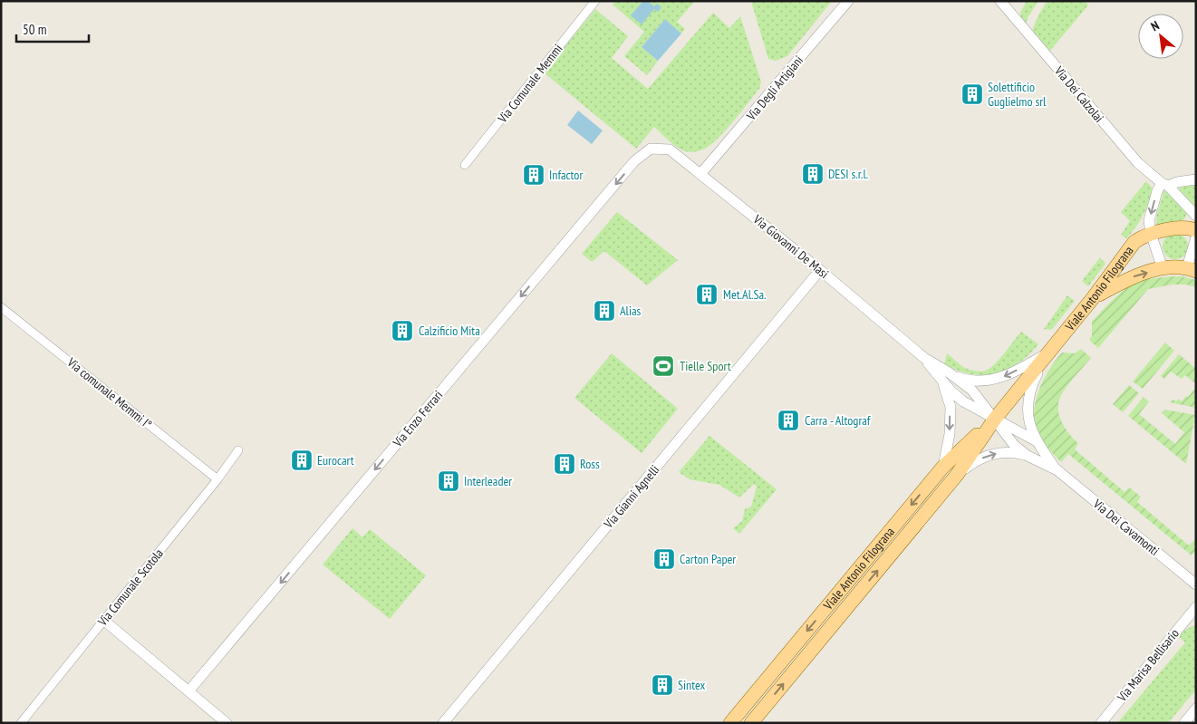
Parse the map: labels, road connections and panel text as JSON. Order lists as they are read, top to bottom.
{
  "streets": {
    "main road": ["Viale Antonio Filograna"],
    "street": [
      "Via Comunale Memmi",
      "Via Degli Artigiani",
      "Via Dei Calzolai",
      "Via Giovanni De Masi",
      "Via comunale Memmi I°",
      "Via Enzo Ferrari",
      "Via Gianni Agnelli",
      "Via Dei Cavamonti",
      "Via Comunale Scotola",
      "Via Marisa Bellisario"
    ]
  },
  "crossings": [
    ["Via Degli Artigiani", "Via Giovanni De Masi"],
    ["Via Giovanni De Masi", "Via Enzo Ferrari"],
    ["Via Giovanni De Masi", "Via Gianni Agnelli"],
    ["Via comunale Memmi I°", "Via Comunale Scotola"]
  ],
  "one_way": ["Via Enzo Ferrari"],
  "places": {
    "building": [
      "Solettificio Guglielmo srl",
      "DESI s.r.l.",
      "Infactor",
      "Met.Al.Sa.",
      "Alias",
      "Calzificio Mita",
      "Carra - Altograf",
      "Eurocart",
      "Ross",
      "Interleader",
      "Carton Paper",
      "Sintex"
    ],
    "sports": ["Tielle Sport"]
  },
  "scale_bar": "50 m",
  "north": "top left"
}
